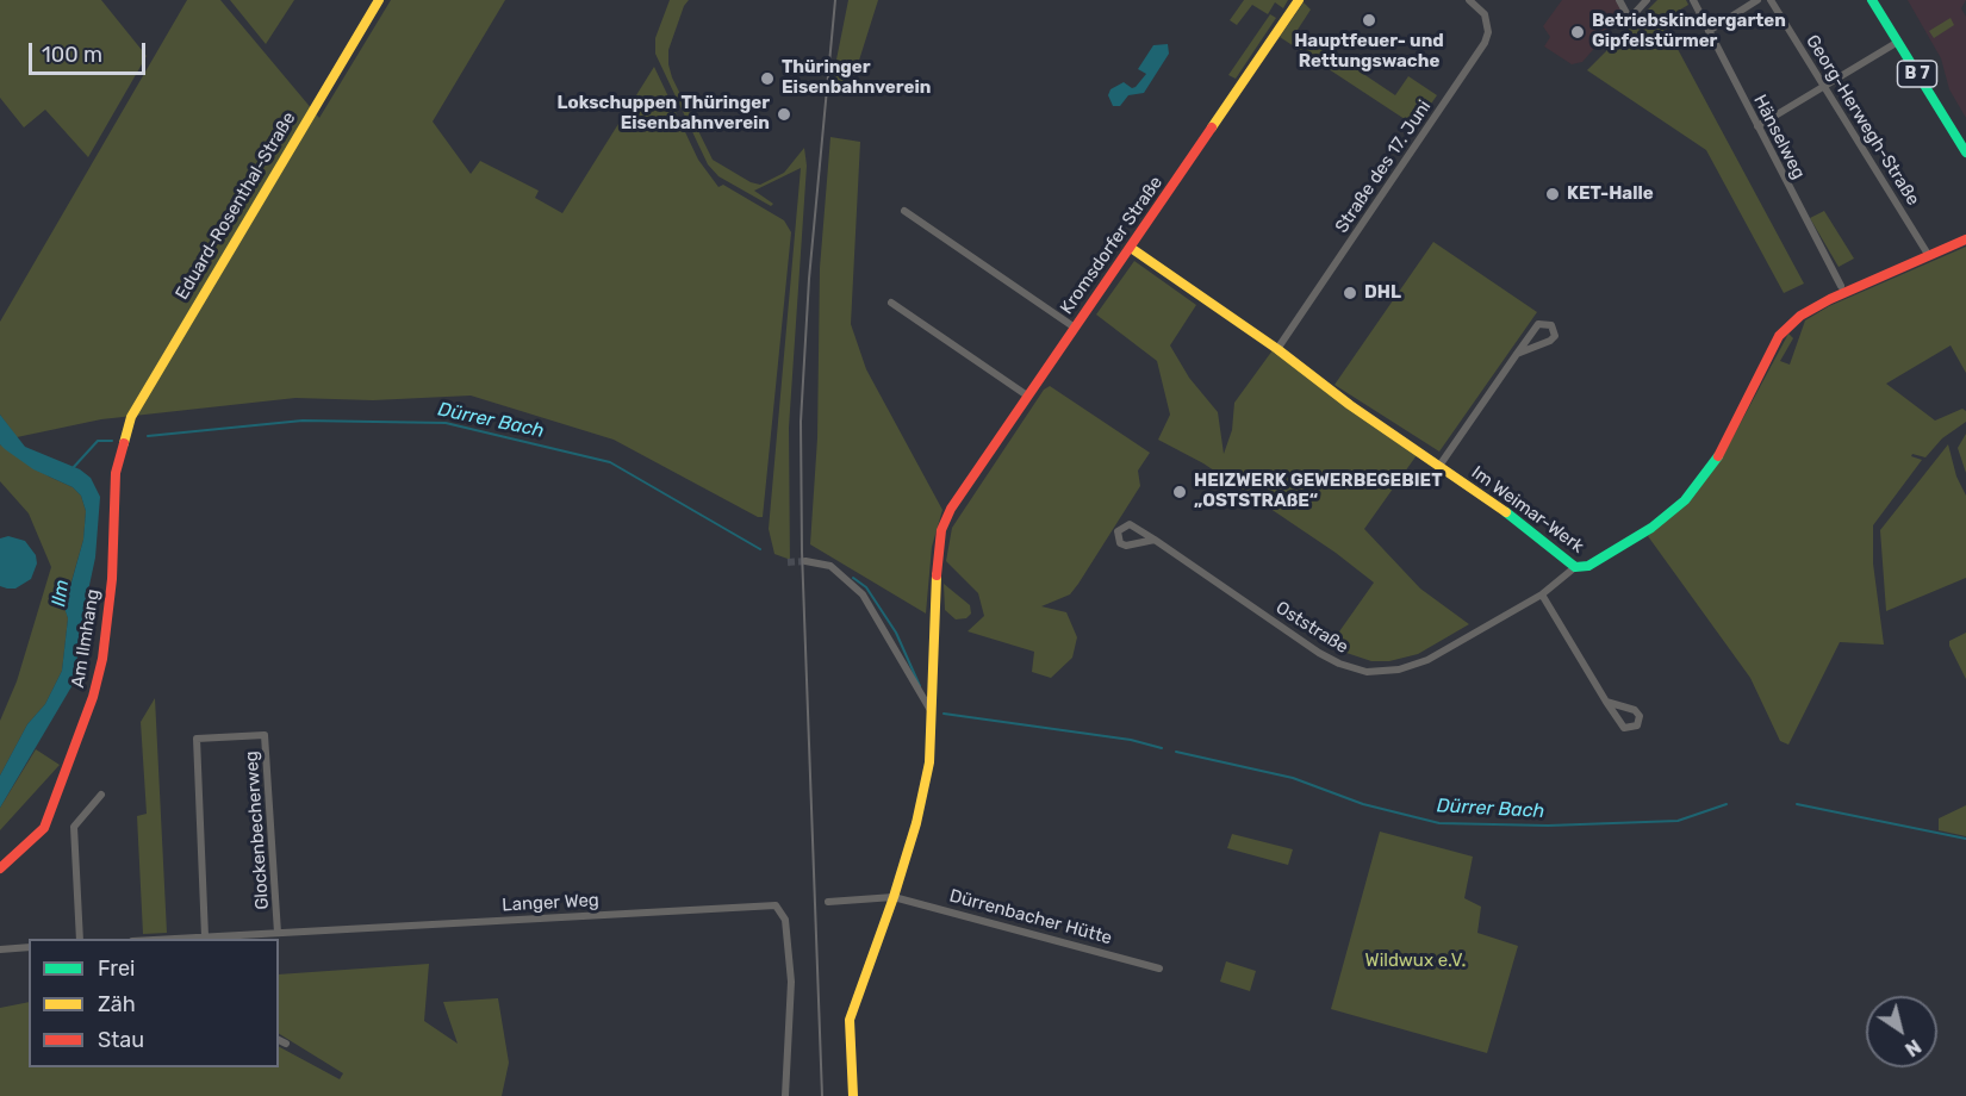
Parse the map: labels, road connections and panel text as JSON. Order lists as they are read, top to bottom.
{
  "streets": {
    "street": [
      "B 7",
      "Georg-Herwegh-Straße",
      "Hänselweg",
      "Straße des 17. Juni",
      "Eduard-Rosenthal-Straße",
      "Kromsdorfer Straße",
      "Im Weimar-Werk",
      "Oststraße",
      "Am Ilmhang",
      "Glockenbecherweg",
      "Langer Weg",
      "Dürrenbacher Hütte"
    ]
  },
  "crossings": [
    ["Georg-Herwegh-Straße", "Im Weimar-Werk"],
    ["Straße des 17. Juni", "Im Weimar-Werk"],
    ["Eduard-Rosenthal-Straße", "Am Ilmhang"],
    ["Kromsdorfer Straße", "Im Weimar-Werk"],
    ["Im Weimar-Werk", "Oststraße"],
    ["Glockenbecherweg", "Langer Weg"]
  ],
  "water": ["Dürrer Bach", "Ilm"],
  "parks": ["Wildwux e.V."],
  "places": [
    "Hauptfeuer- und Rettungswache",
    "Betriebskindergarten Gipfelstürmer",
    "Thüringer Eisenbahnverein",
    "Lokschuppen Thüringer Eisenbahnverein",
    "KET-Halle",
    "DHL",
    "HEIZWERK GEWERBEGEBIET „OSTSTRAßE“"
  ],
  "legend": ["Frei", "Zäh", "Stau"],
  "scale_bar": "100 m",
  "north": "bottom right"
}
